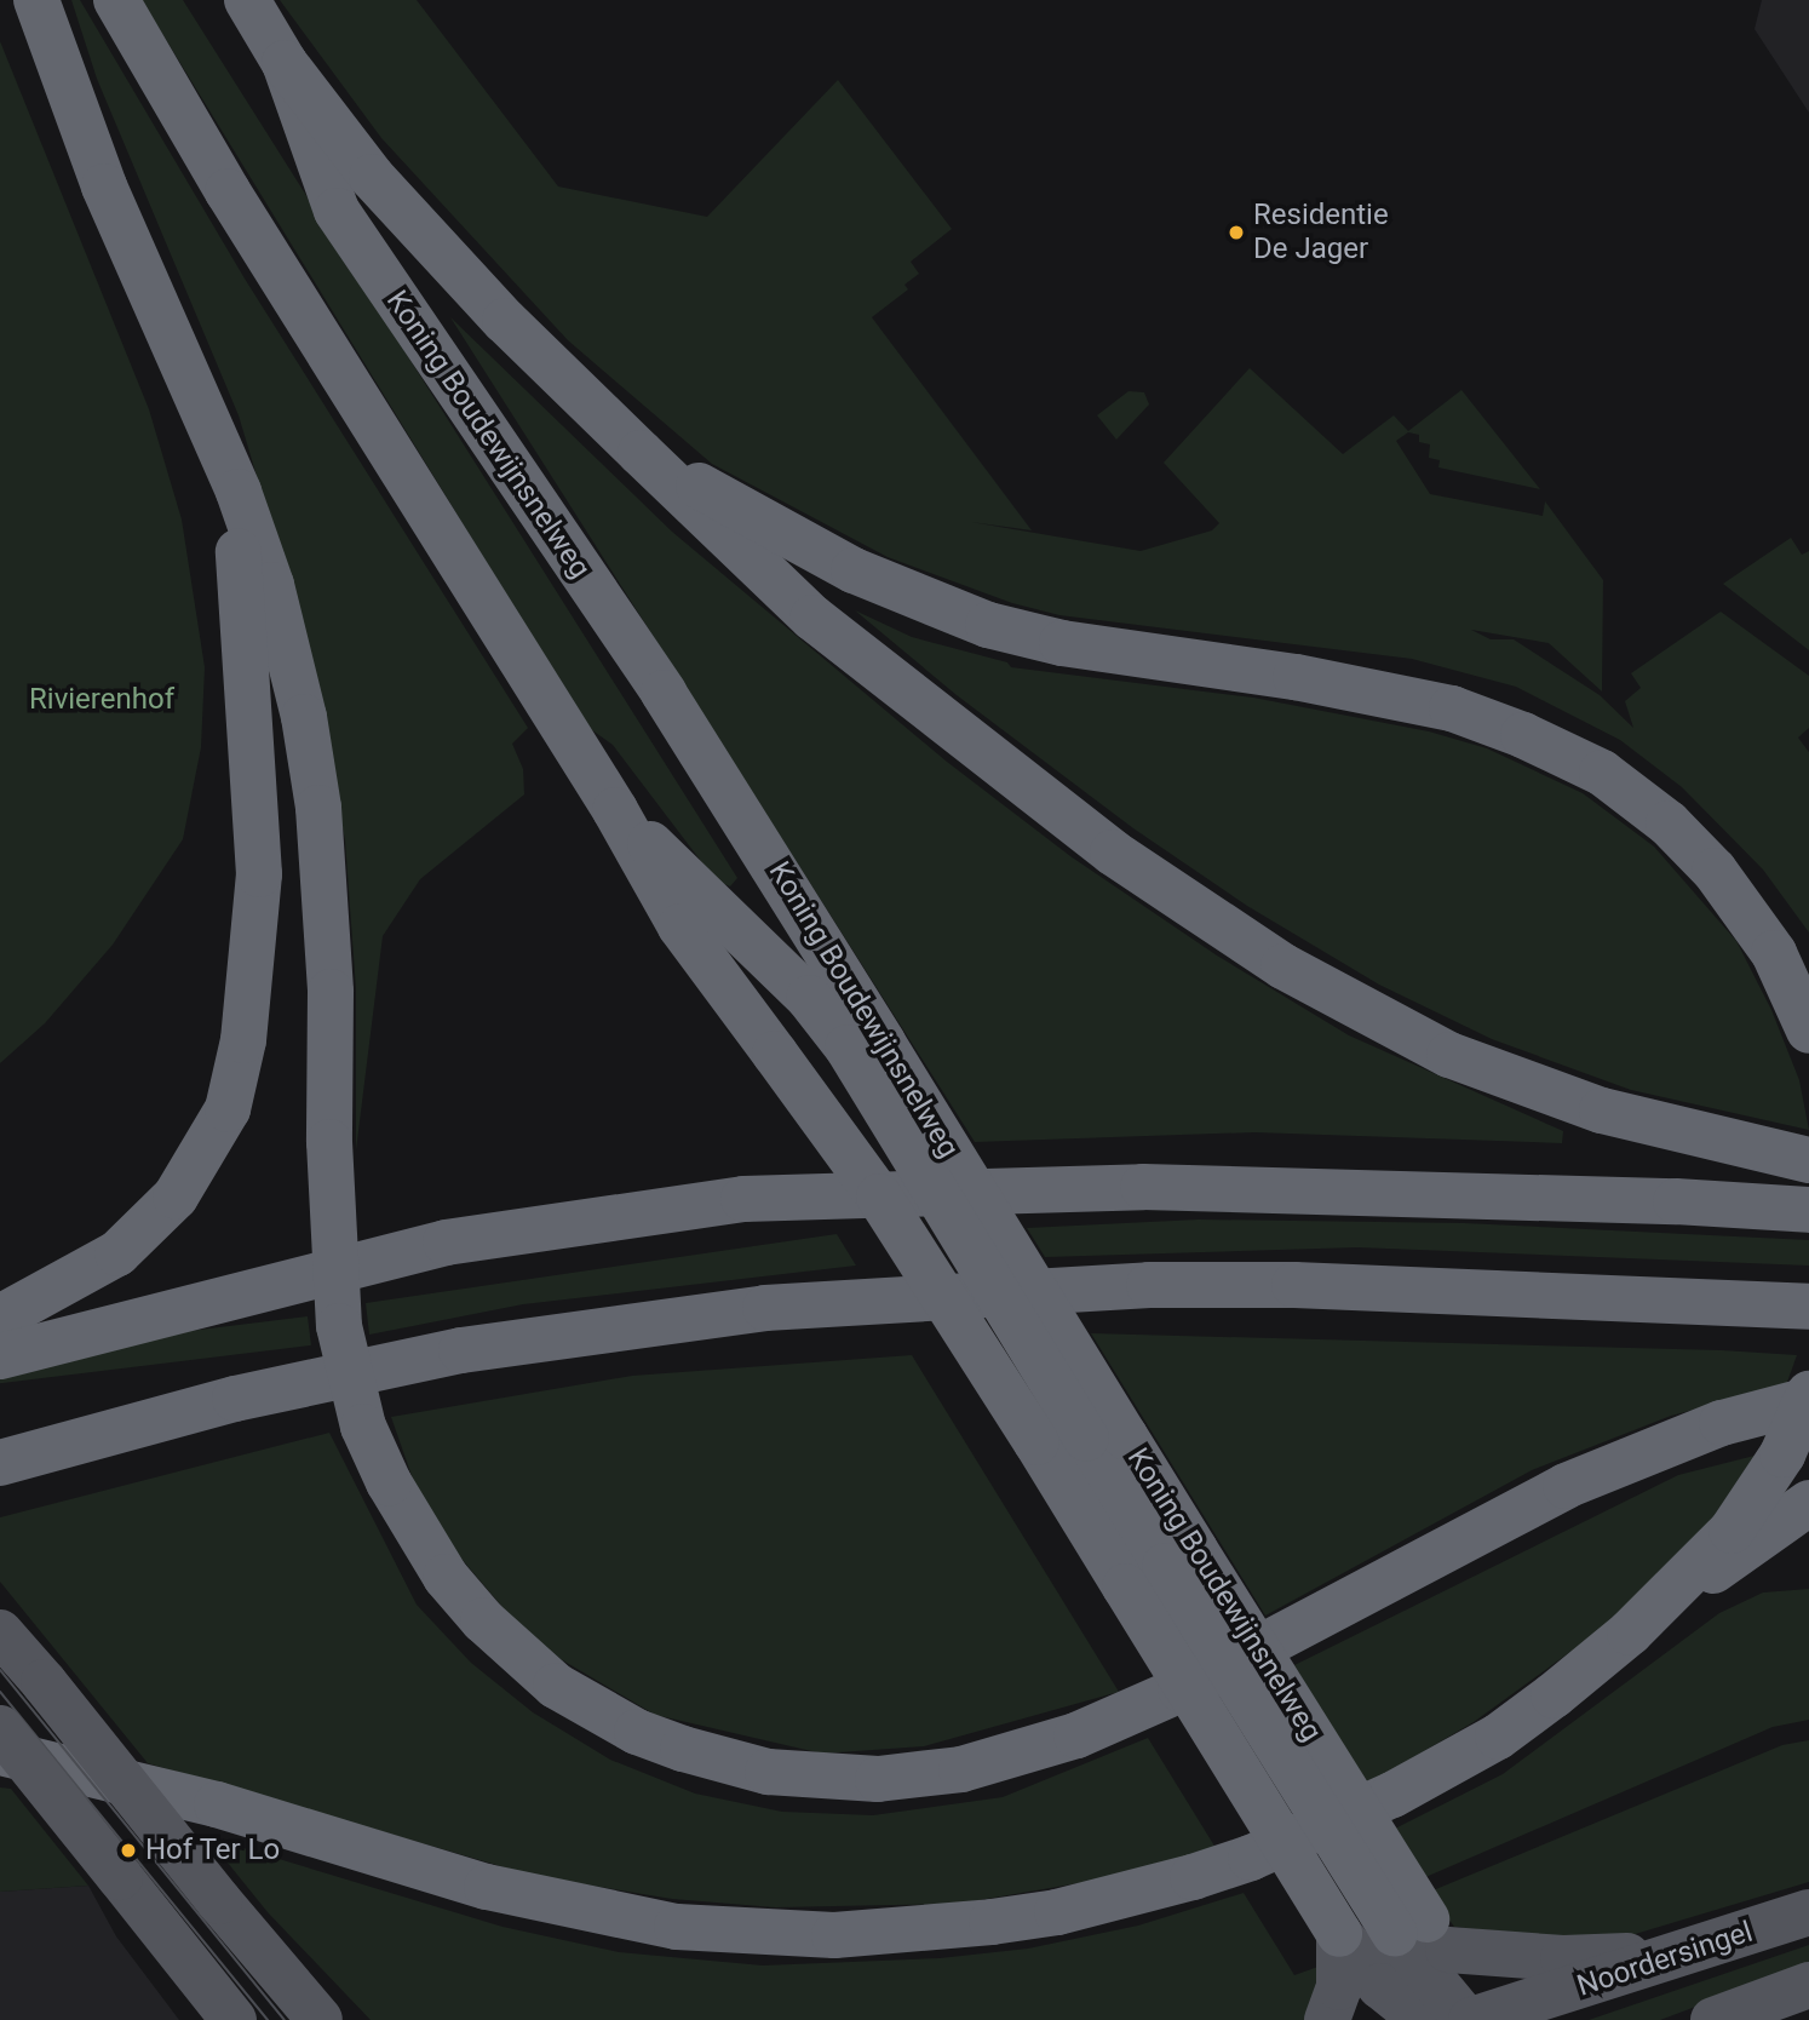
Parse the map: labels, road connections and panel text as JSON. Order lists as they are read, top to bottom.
{
  "streets": {
    "highway": ["Koning Boudewijnsnelweg"],
    "main road": ["Noordersingel"]
  },
  "parks": ["Rivierenhof"],
  "places": ["Residentie De Jager", "Hof Ter Lo"]
}
